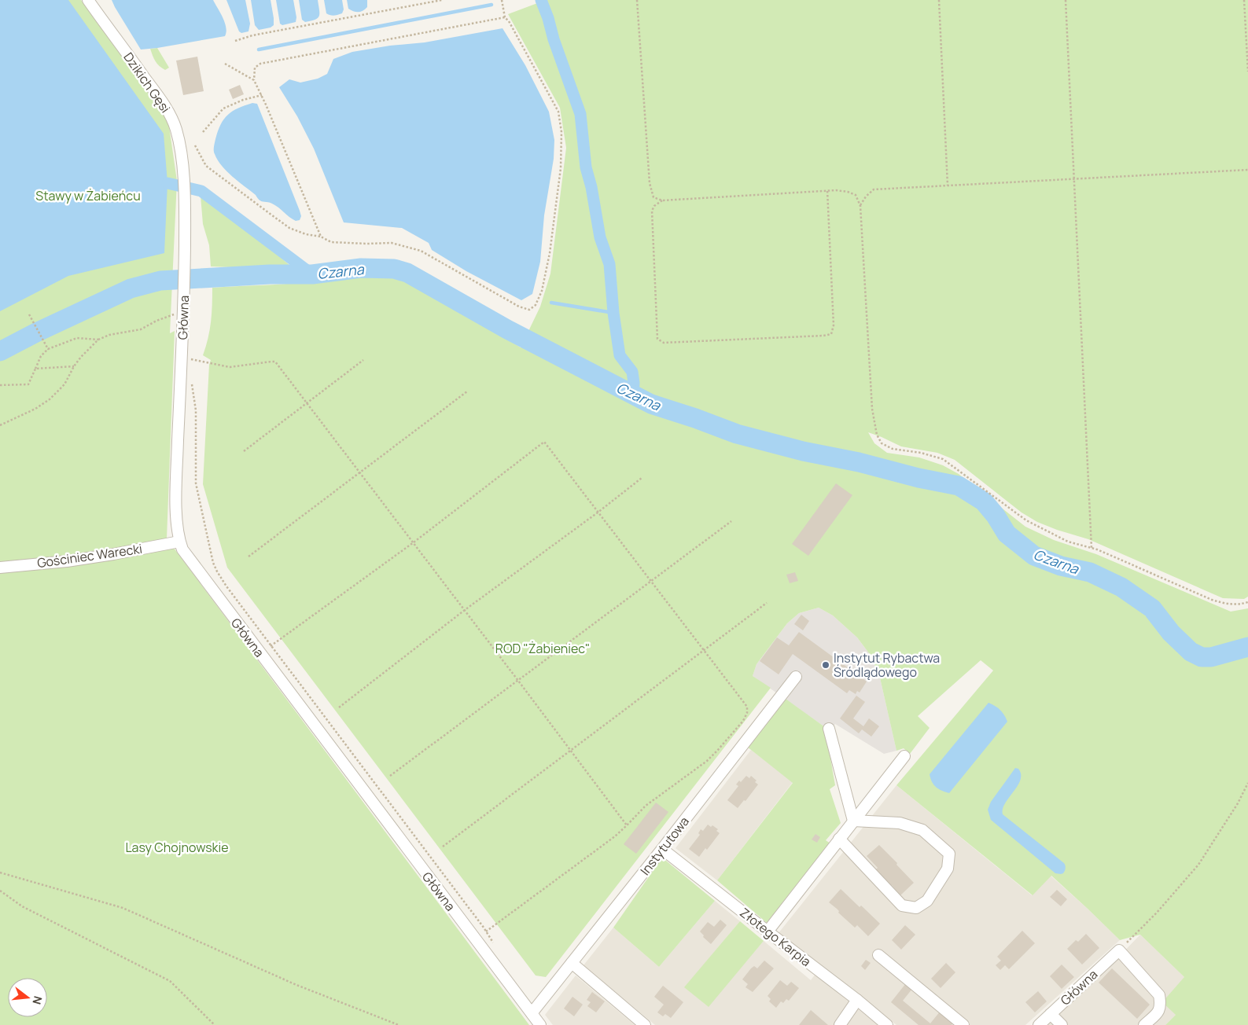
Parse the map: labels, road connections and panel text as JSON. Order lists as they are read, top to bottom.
{
  "streets": {
    "street": [
      "Dzikich Gęsi",
      "Główna",
      "Gościniec Warecki",
      "Instytutowa",
      "Złotego Karpia"
    ]
  },
  "crossings": [
    ["Dzikich Gęsi", "Główna"],
    ["Główna", "Gościniec Warecki"],
    ["Główna", "Instytutowa"],
    ["Instytutowa", "Złotego Karpia"]
  ],
  "water": ["Czarna"],
  "parks": ["Stawy w Żabieńcu", "ROD \"Żabieniec\"", "Lasy Chojnowskie"],
  "places": ["Instytut Rybactwa Śródlądowego"],
  "north": "right"
}
